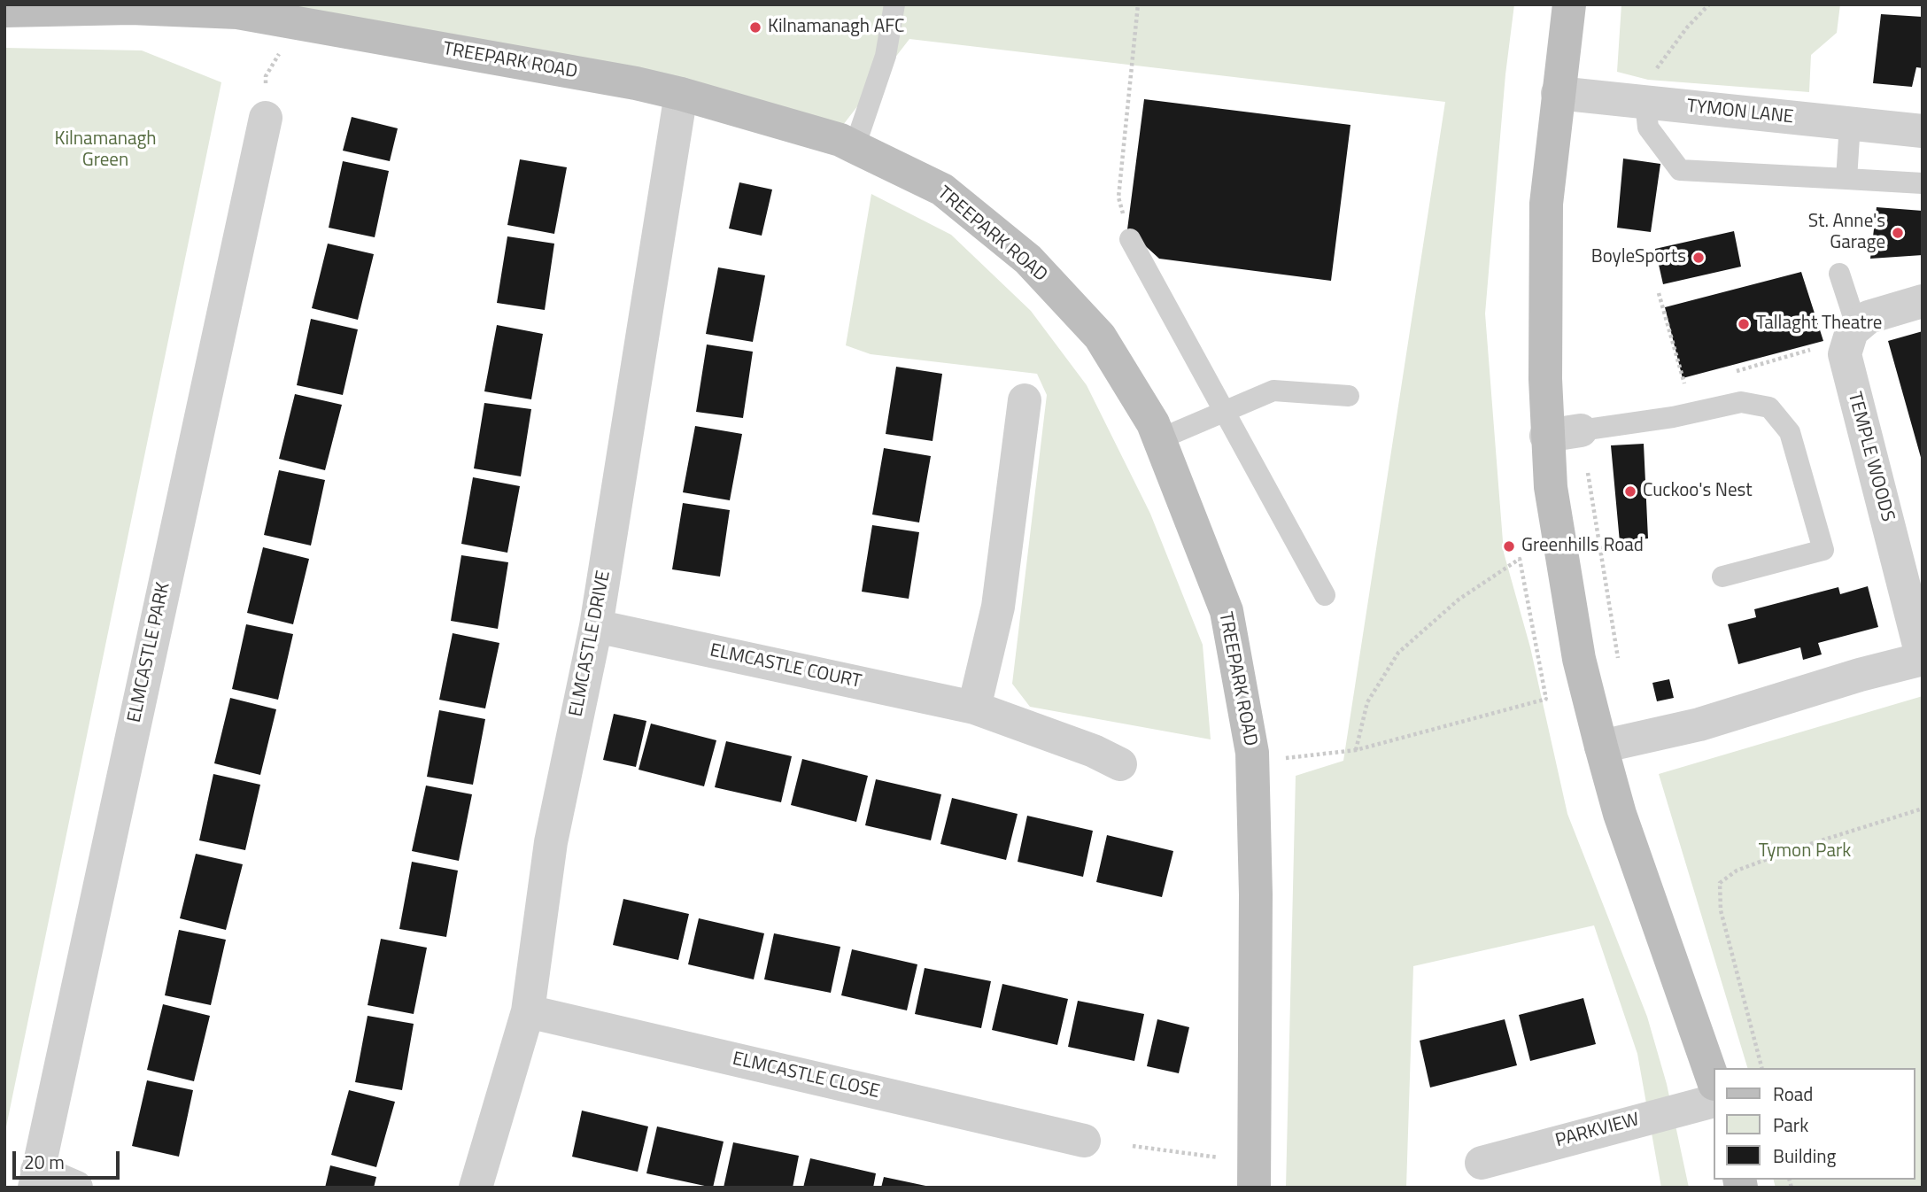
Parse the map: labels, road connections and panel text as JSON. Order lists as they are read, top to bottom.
{
  "streets": {
    "street": [
      "TREEPARK ROAD",
      "TYMON LANE",
      "TEMPLE WOODS",
      "ELMCASTLE DRIVE",
      "ELMCASTLE PARK",
      "ELMCASTLE COURT",
      "ELMCASTLE CLOSE",
      "PARKVIEW"
    ]
  },
  "crossings": [
    ["TREEPARK ROAD", "ELMCASTLE DRIVE"],
    ["ELMCASTLE DRIVE", "ELMCASTLE COURT"],
    ["ELMCASTLE DRIVE", "ELMCASTLE CLOSE"]
  ],
  "parks": ["Kilnamanagh Green", "Tymon Park"],
  "places": [
    "Kilnamanagh AFC",
    "St. Anne's Garage",
    "BoyleSports",
    "Tallaght Theatre",
    "Cuckoo's Nest",
    "Greenhills Road"
  ],
  "legend": ["Road", "Park", "Building"],
  "scale_bar": "20 m"
}
